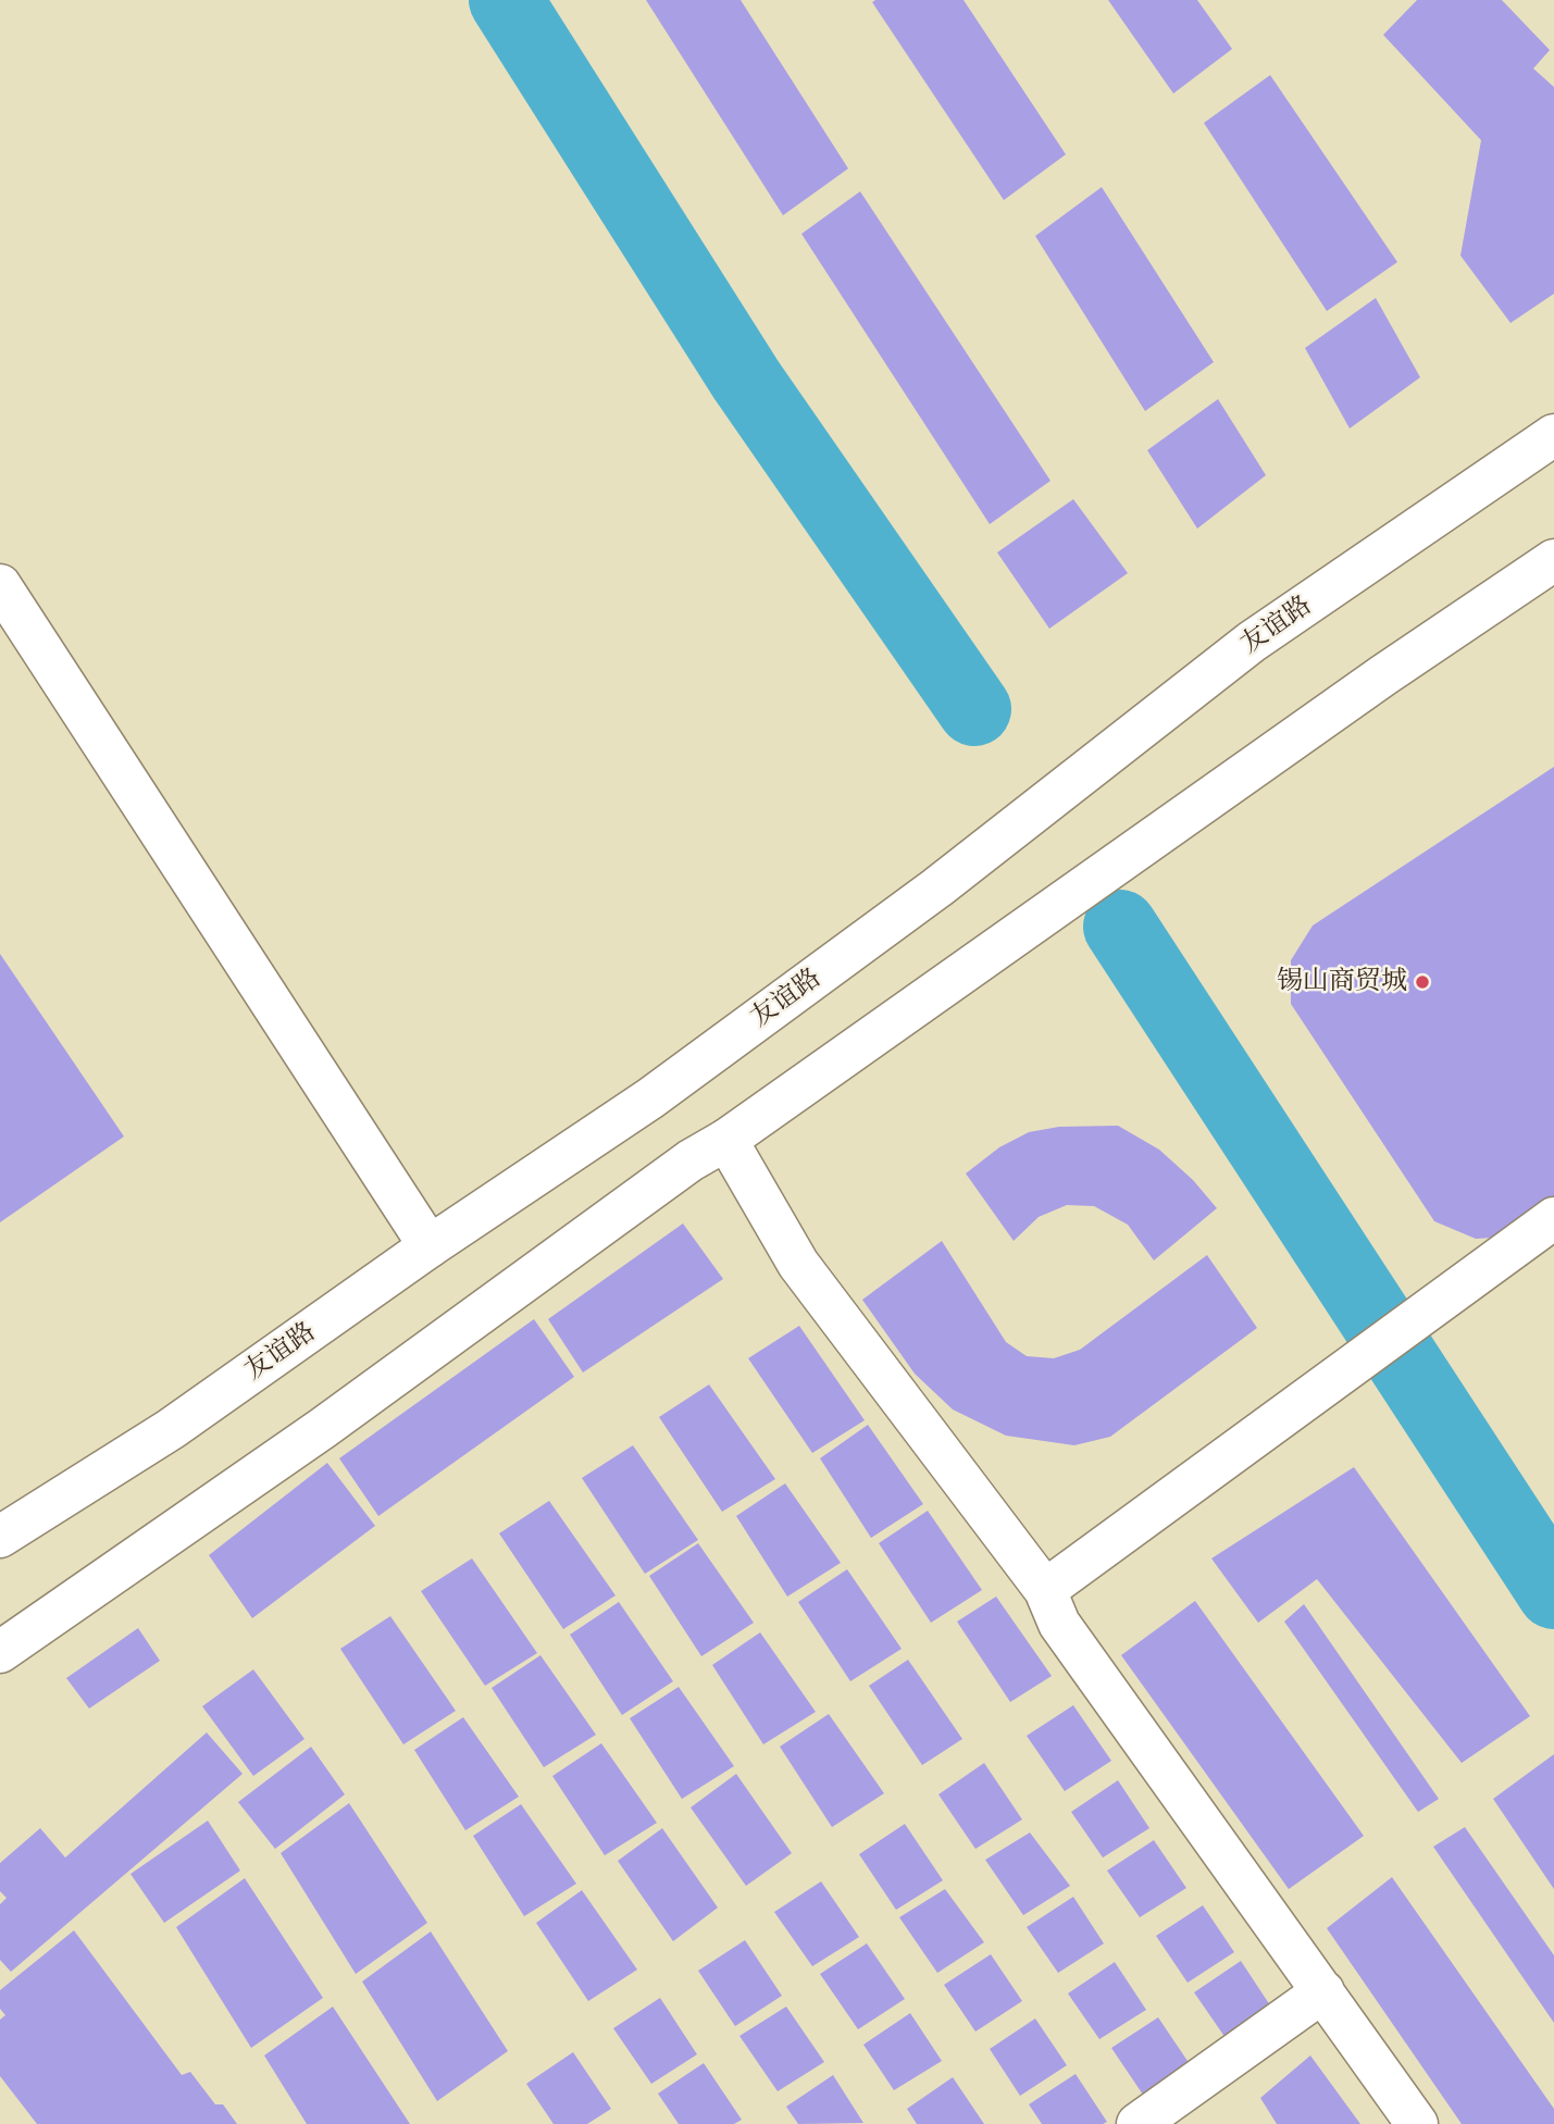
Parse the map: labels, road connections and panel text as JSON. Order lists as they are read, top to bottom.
{
  "streets": {
    "main road": ["友谊路"]
  },
  "places": ["锡山商贸城"]
}
